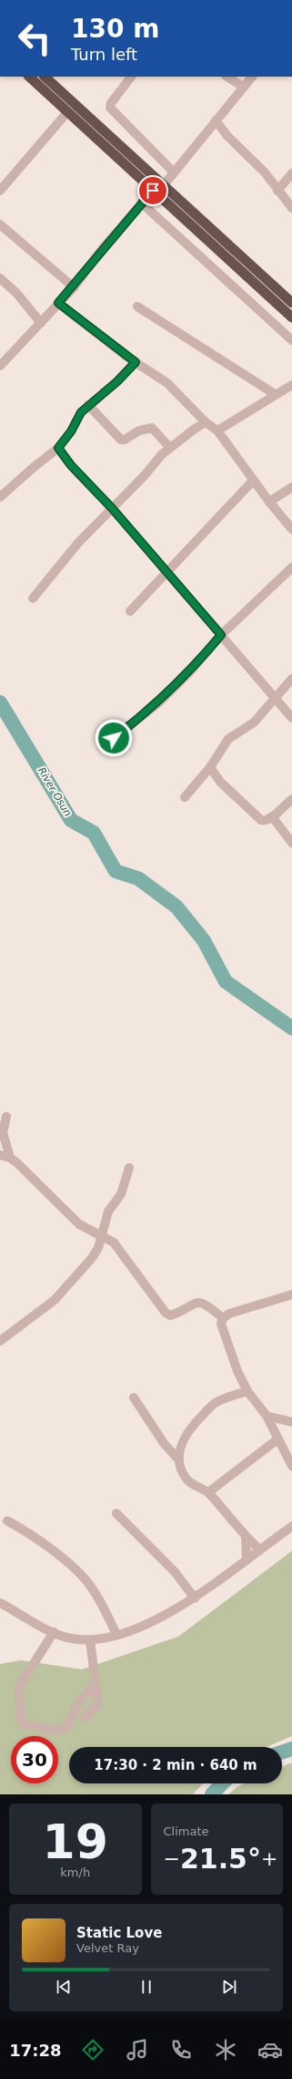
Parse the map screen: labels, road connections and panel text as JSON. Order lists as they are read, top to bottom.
{
  "water": ["River Osun"],
  "page": {
    "turn": ["130 m", "Turn left"],
    "limit": "30",
    "trip": "17:30 · 2 min · 640 m",
    "tile": [
      ["19", "km/h"],
      "Climate"
    ],
    "heat": ["−", "21.5°", "+"],
    "song": ["Static Love", "Velvet Ray"],
    "tabs": "17:28"
  }
}
